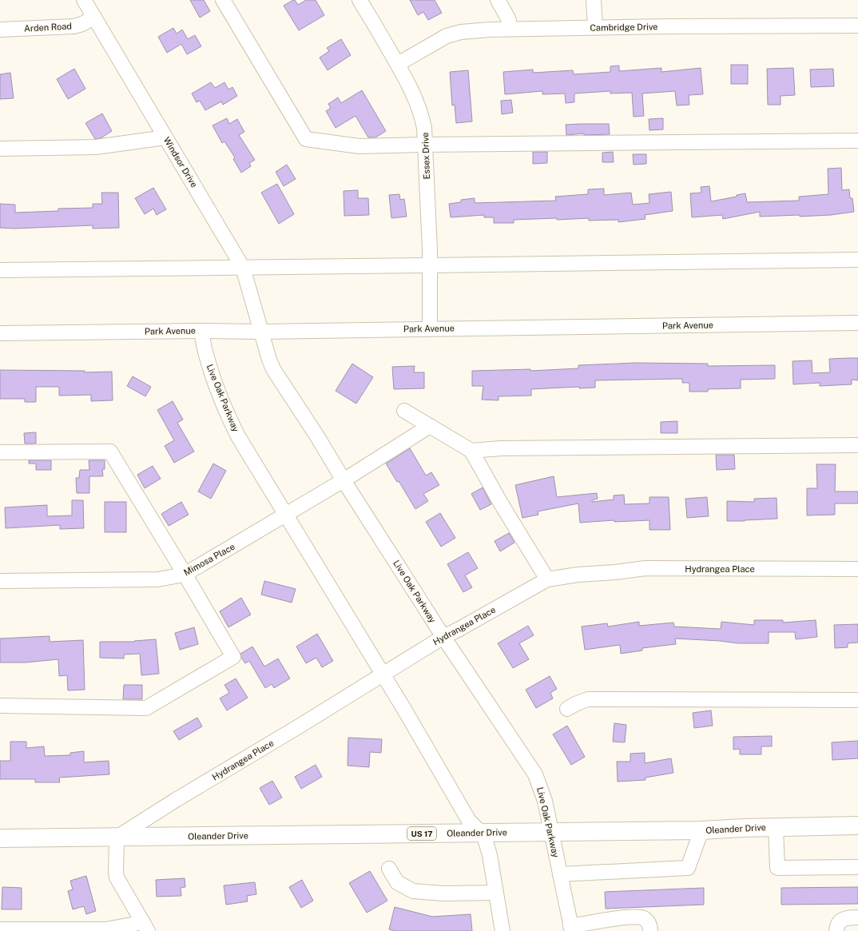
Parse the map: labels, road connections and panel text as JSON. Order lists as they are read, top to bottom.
{
  "streets": {
    "main road": ["Oleander Drive", "US 17"],
    "street": [
      "Arden Road",
      "Cambridge Drive",
      "Essex Drive",
      "Windsor Drive",
      "Park Avenue",
      "Live Oak Parkway",
      "Mimosa Place",
      "Hydrangea Place"
    ]
  },
  "crossings": [
    ["Arden Road", "Windsor Drive"],
    ["Cambridge Drive", "Essex Drive"],
    ["Essex Drive", "Park Avenue"],
    ["Windsor Drive", "Park Avenue"],
    ["Windsor Drive", "Live Oak Parkway"],
    ["Park Avenue", "Live Oak Parkway"],
    ["Live Oak Parkway", "Mimosa Place"],
    ["Live Oak Parkway", "Hydrangea Place"],
    ["Live Oak Parkway", "Oleander Drive"],
    ["Hydrangea Place", "Oleander Drive"]
  ]
}
